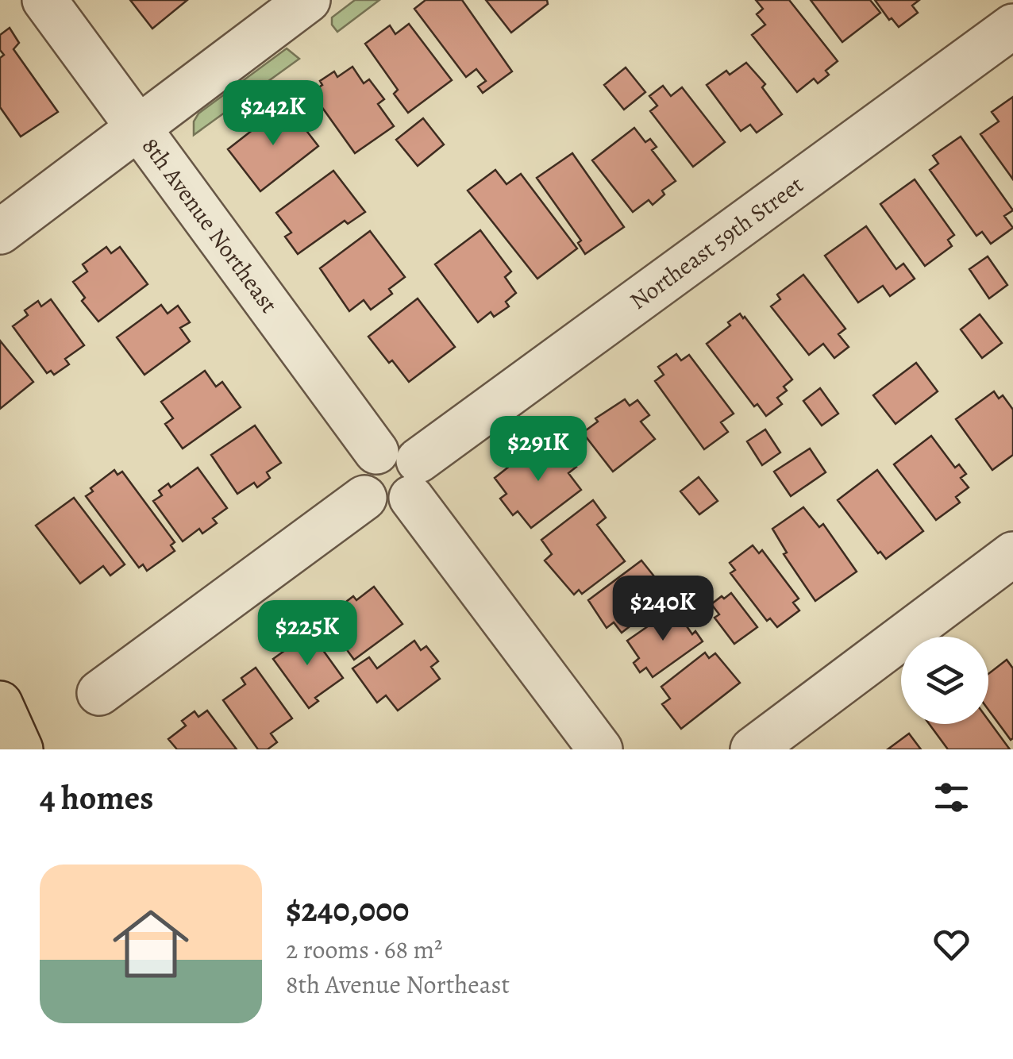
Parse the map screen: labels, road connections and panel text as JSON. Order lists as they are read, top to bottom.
{
  "streets": {
    "street": ["8th Avenue Northeast", "Northeast 59th Street"]
  },
  "crossings": [
    ["8th Avenue Northeast", "Northeast 59th Street"]
  ],
  "page": {
    "price": [
      "$242K",
      "$291K",
      "$240K",
      "$225K"
    ],
    "heading": "4 homes",
    "list": [
      {
        "name": "$240,000",
        "note": "2 rooms · 68 m² · 8th Avenue Northeast"
      }
    ]
  }
}
